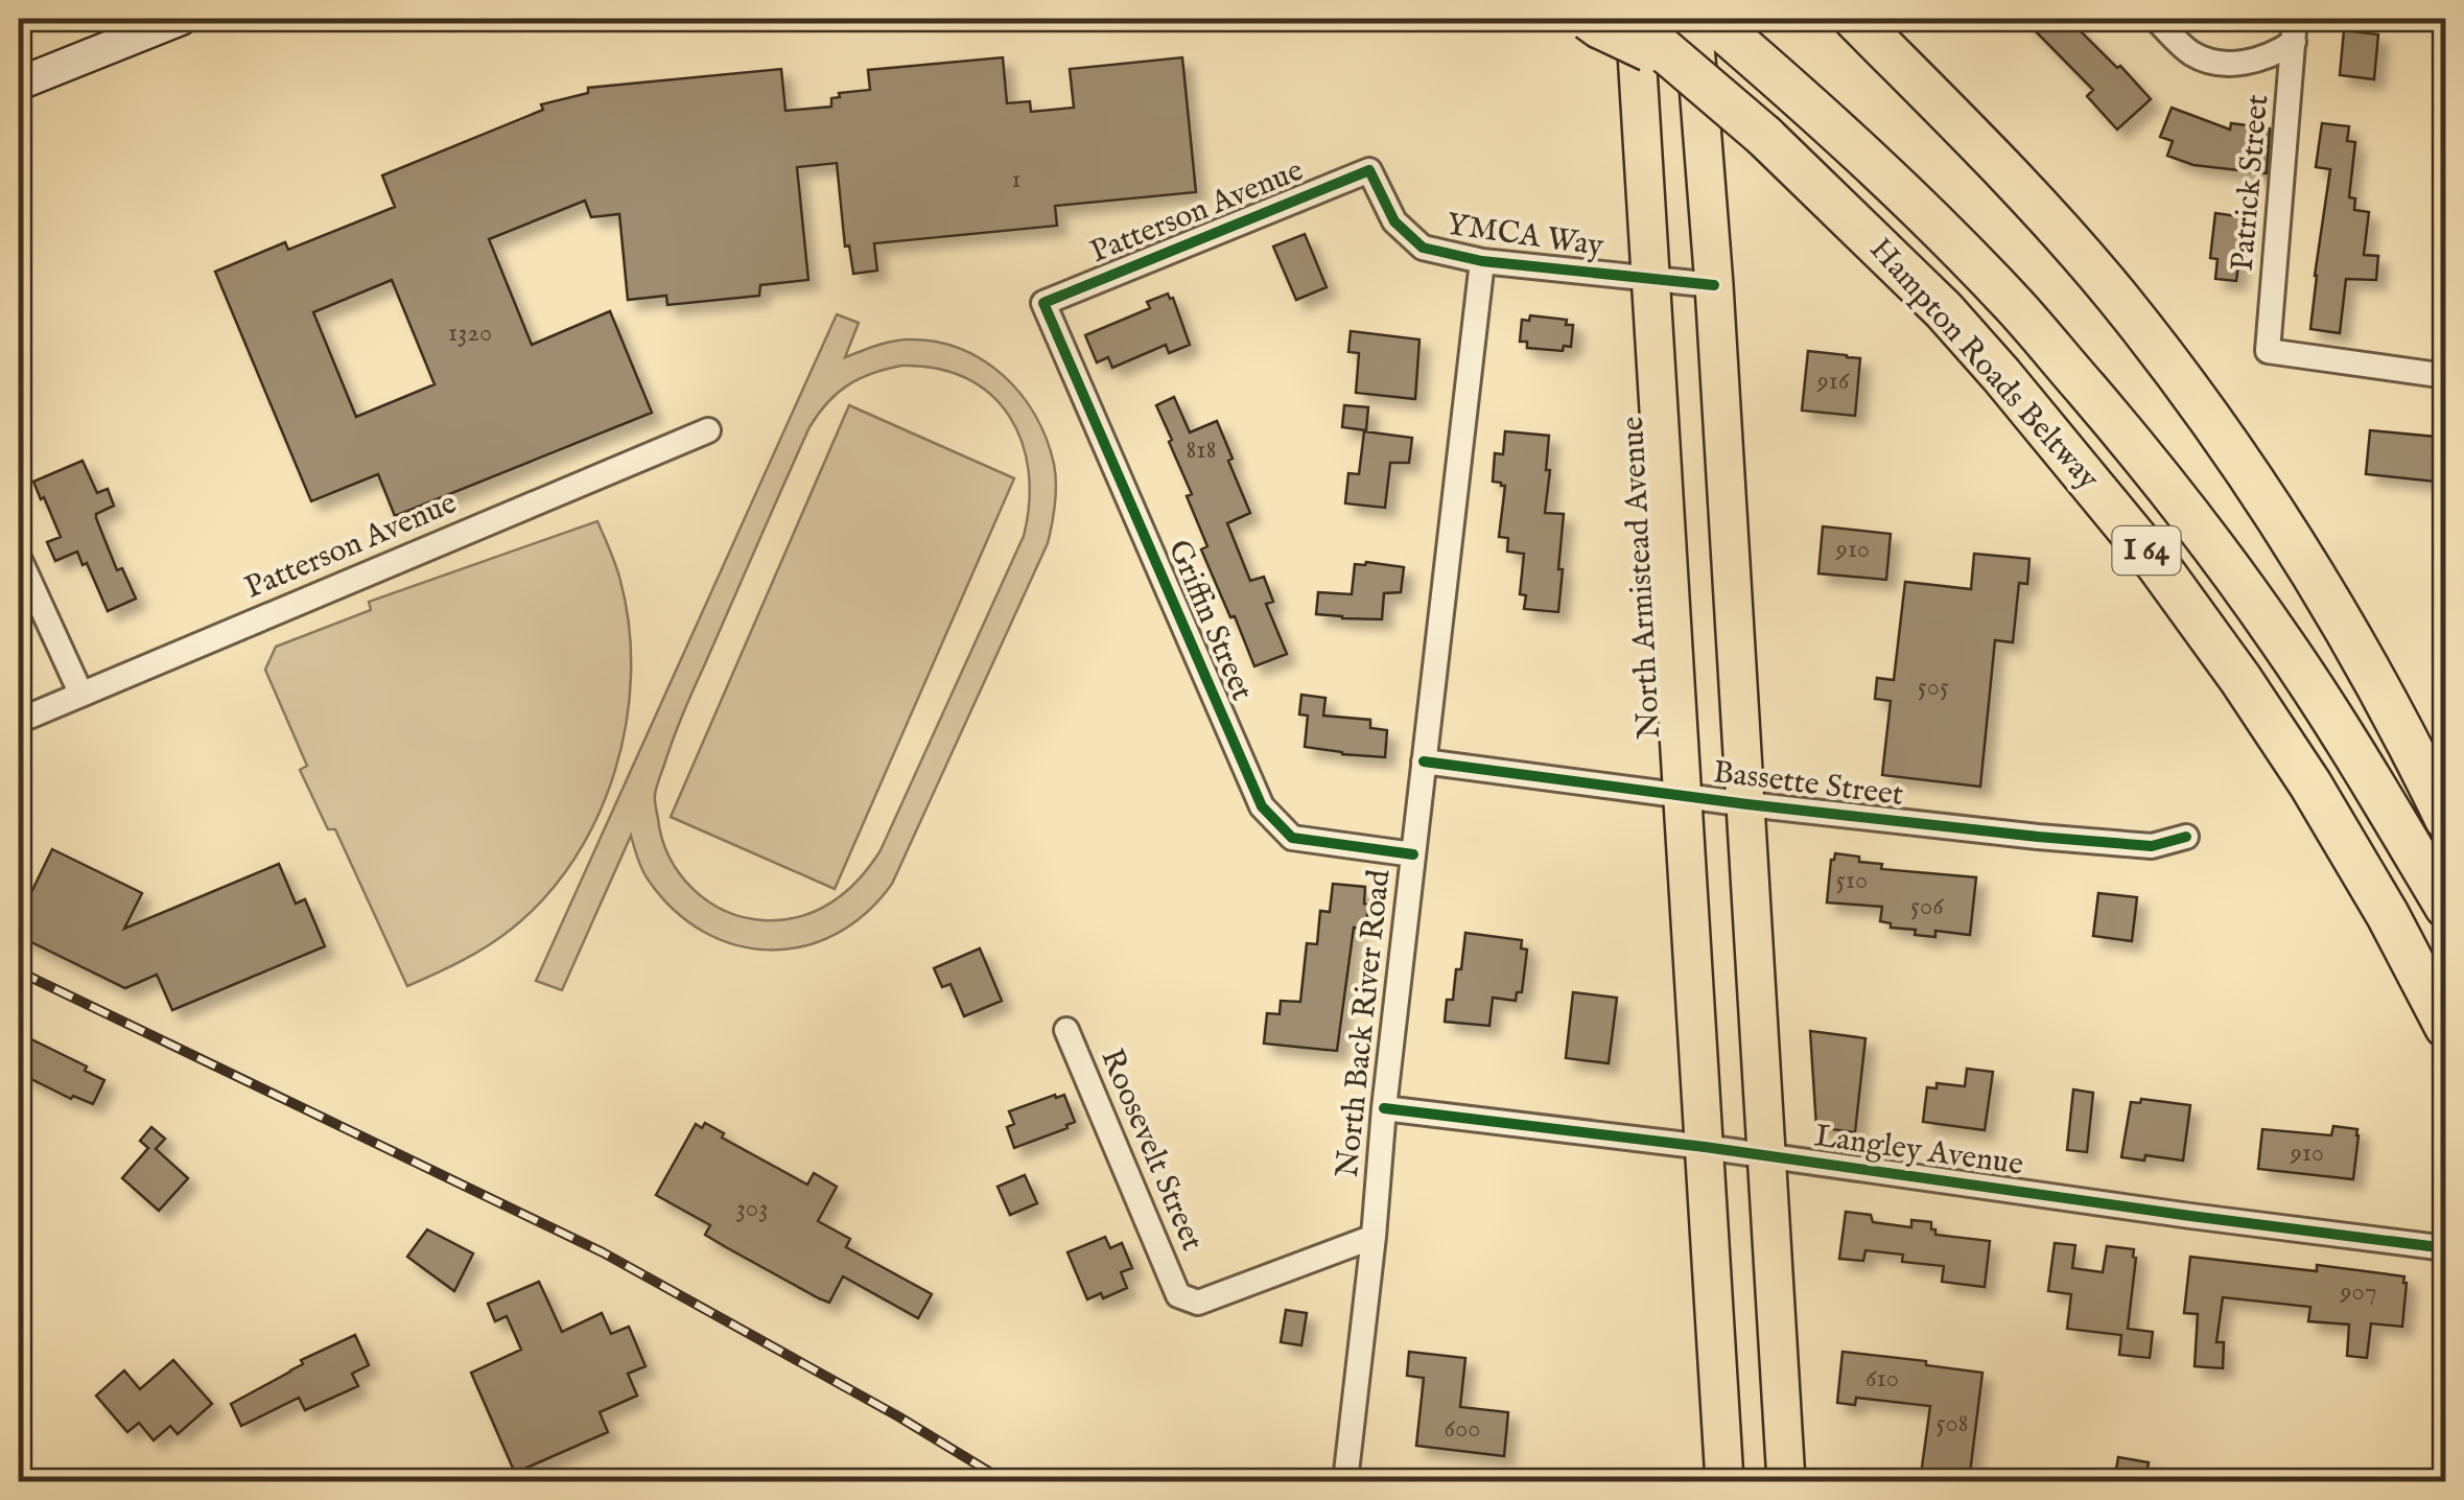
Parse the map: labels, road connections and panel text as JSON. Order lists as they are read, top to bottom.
{
  "streets": {
    "highway": ["Hampton Roads Beltway", "I 64"],
    "main road": ["North Armistead Avenue"],
    "street": [
      "Patrick Street",
      "Patterson Avenue",
      "YMCA Way",
      "Griffin Street",
      "Bassette Street",
      "North Back River Road",
      "Roosevelt Street",
      "Langley Avenue"
    ]
  },
  "crossings": [
    ["Patterson Avenue", "YMCA Way"],
    ["Patterson Avenue", "Griffin Street"],
    ["YMCA Way", "North Armistead Avenue"],
    ["YMCA Way", "North Back River Road"],
    ["Hampton Roads Beltway", "North Armistead Avenue"],
    ["North Armistead Avenue", "Bassette Street"],
    ["North Armistead Avenue", "Langley Avenue"],
    ["Griffin Street", "North Back River Road"],
    ["Bassette Street", "North Back River Road"],
    ["North Back River Road", "Roosevelt Street"],
    ["North Back River Road", "Langley Avenue"]
  ],
  "house_numbers": [
    "1",
    "1320",
    "916",
    "818",
    "910",
    "505",
    "510",
    "506",
    "910",
    "303",
    "907",
    "610",
    "508",
    "600"
  ]
}
